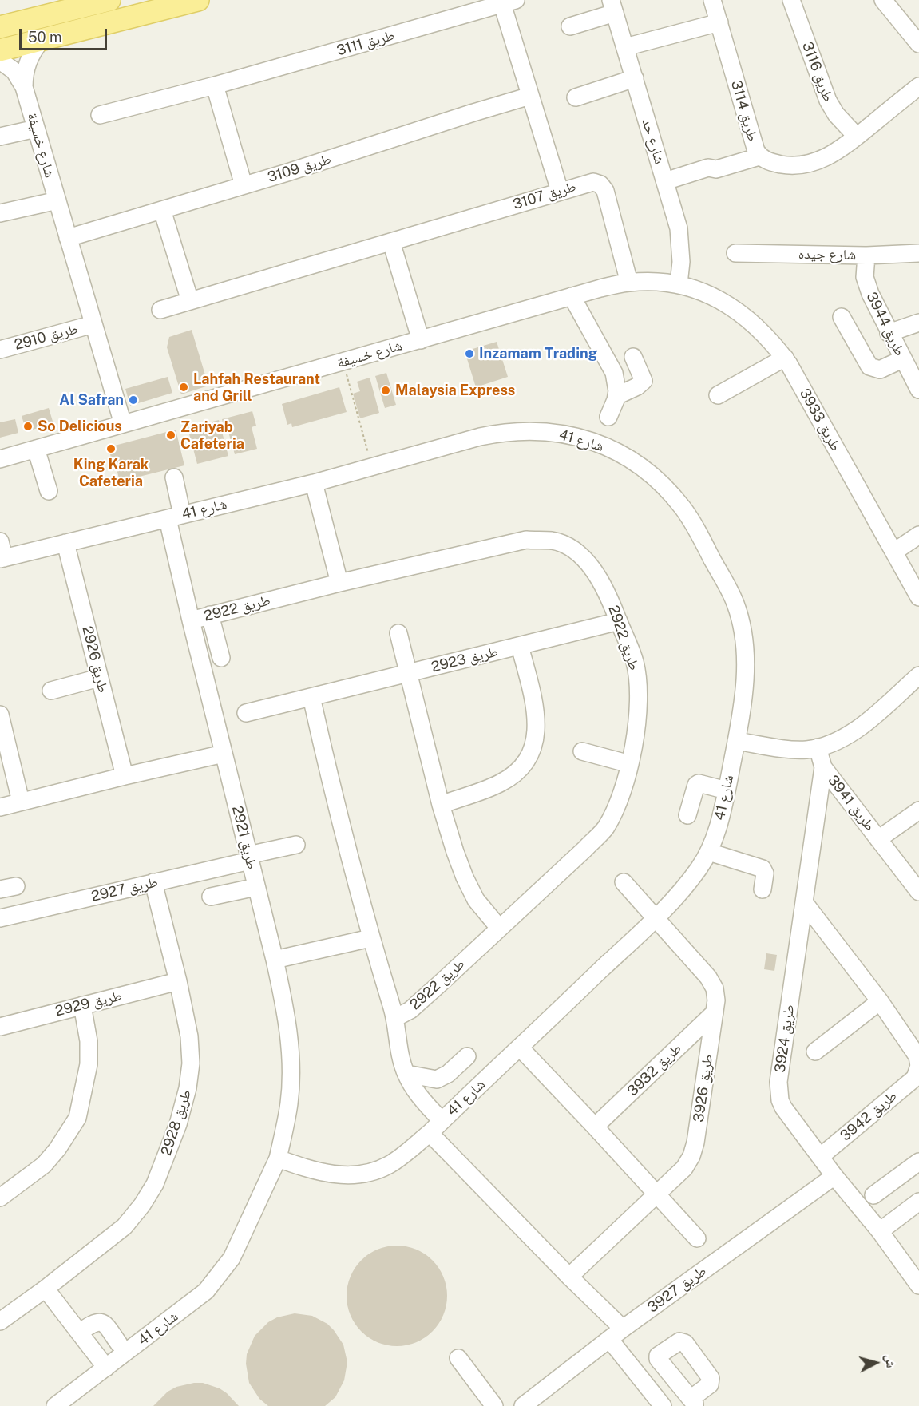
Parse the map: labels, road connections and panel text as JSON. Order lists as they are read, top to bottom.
{
  "streets": {
    "street": [
      "طريق 3111",
      "طريق 3116",
      "طريق 3114",
      "شارع حد",
      "شارع خسيفة",
      "طريق 3109",
      "طريق 3107",
      "شارع جيده",
      "طريق 3944",
      "طريق 2910",
      "طريق 3933",
      "شارع 41",
      "طريق 2922",
      "طريق 2926",
      "طريق 2923",
      "طريق 3941",
      "طريق 2921",
      "طريق 2927",
      "طريق 2929",
      "طريق 3924",
      "طريق 3932",
      "طريق 3926",
      "طريق 3942",
      "طريق 2928",
      "طريق 3927"
    ]
  },
  "crossings": [
    ["طريق 3116", "طريق 3114"],
    ["شارع حد", "شارع خسيفة"],
    ["شارع حد", "طريق 3933"],
    ["شارع خسيفة", "طريق 3109"],
    ["شارع خسيفة", "طريق 3107"],
    ["شارع خسيفة", "طريق 2910"],
    ["شارع خسيفة", "طريق 3933"],
    ["شارع جيده", "طريق 3944"],
    ["شارع 41", "طريق 2926"],
    ["شارع 41", "طريق 2921"],
    ["شارع 41", "طريق 3926"],
    ["طريق 2922", "طريق 2923"],
    ["طريق 2922", "طريق 2921"],
    ["طريق 3941", "طريق 3924"],
    ["طريق 2921", "طريق 2927"],
    ["طريق 2927", "طريق 2928"],
    ["طريق 2929", "طريق 2928"],
    ["طريق 3924", "طريق 3942"],
    ["طريق 3924", "طريق 3927"],
    ["طريق 3932", "طريق 3926"]
  ],
  "places": [
    "Inzamam Trading",
    "Lahfah Restaurant and Grill",
    "Malaysia Express",
    "Al Safran",
    "So Delicious",
    "Zariyab Cafeteria",
    "King Karak Cafeteria"
  ],
  "scale_bar": "50 m",
  "north": "right"
}
